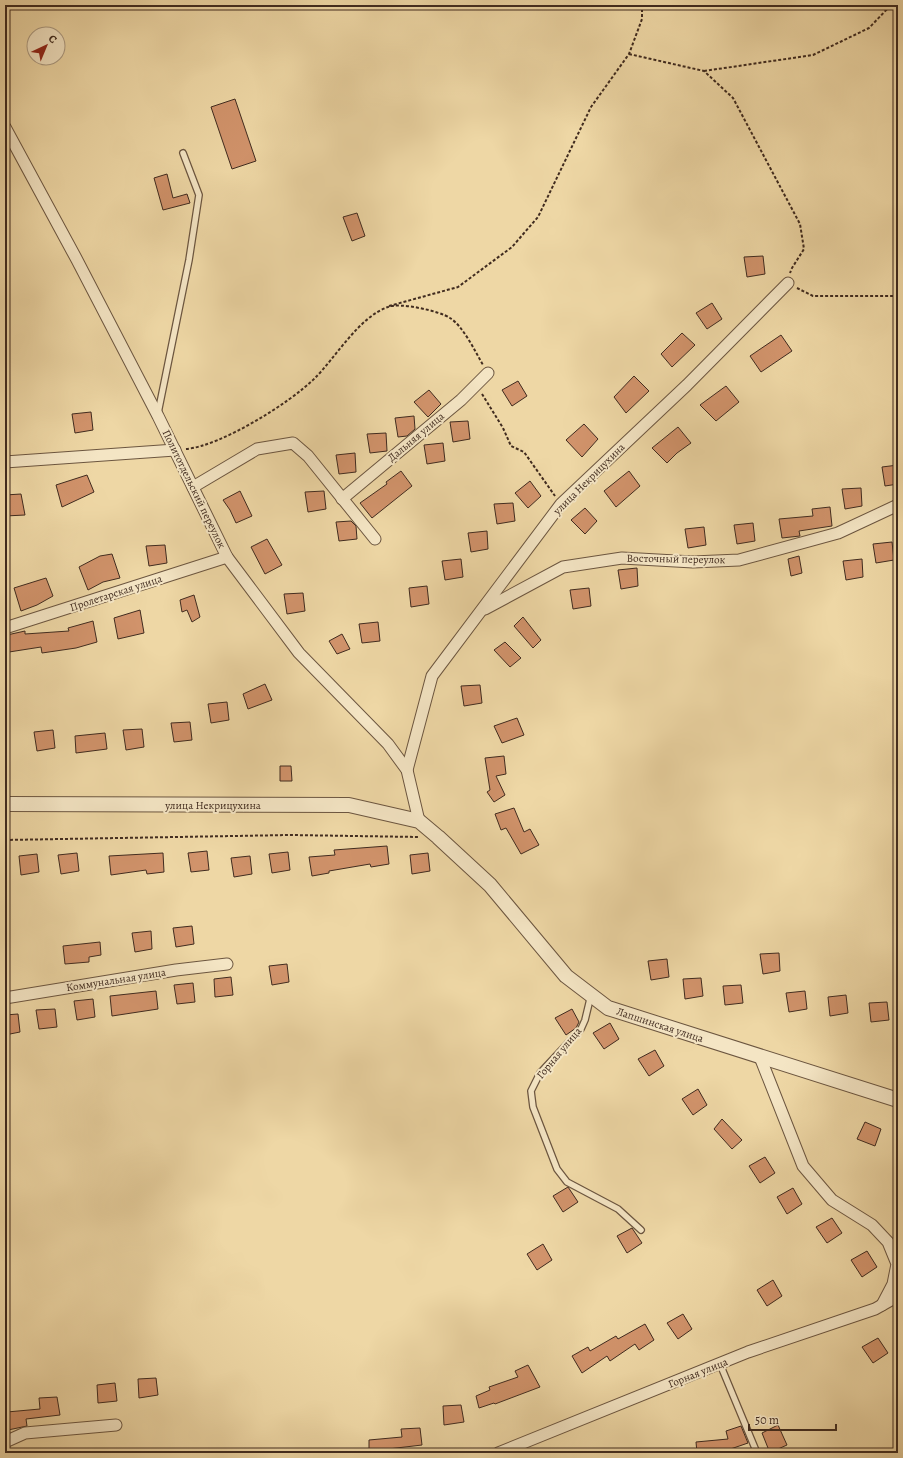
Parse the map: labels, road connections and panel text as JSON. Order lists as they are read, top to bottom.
{
  "streets": {
    "street": [
      "Дальняя улица",
      "улица Некрицухина",
      "Политотдельский переулок",
      "Восточный переулок",
      "Пролетарская улица",
      "Коммунальная улица",
      "Лапшинская улица",
      "Горная улица"
    ]
  },
  "crossings": [
    ["улица Некрицухина", "Политотдельский переулок"],
    ["улица Некрицухина", "Восточный переулок"],
    ["улица Некрицухина", "Лапшинская улица"],
    ["Политотдельский переулок", "Пролетарская улица"],
    ["Политотдельский переулок", "Лапшинская улица"],
    ["Лапшинская улица", "Горная улица"]
  ],
  "scale_bar": "50 m",
  "north": "top right"
}
